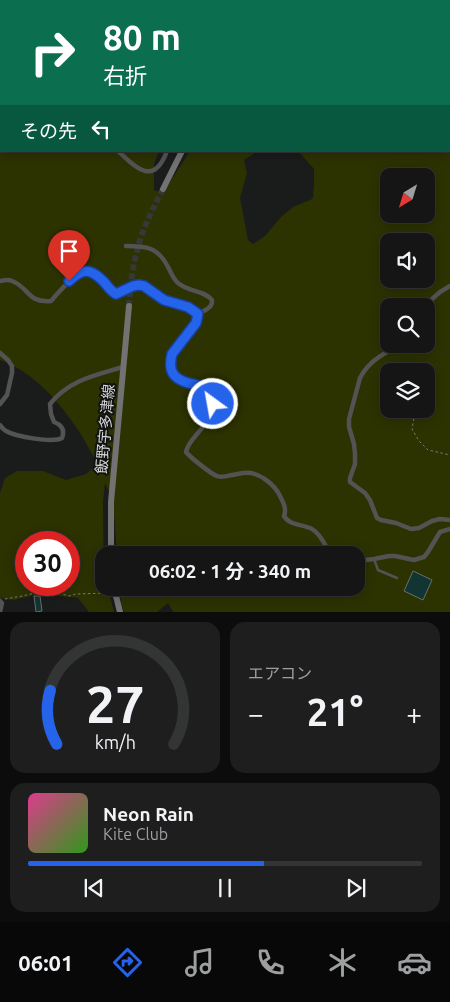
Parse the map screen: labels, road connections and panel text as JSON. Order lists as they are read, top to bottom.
{
  "streets": {
    "main road": ["飯野宇多津線"]
  },
  "north": "bottom left",
  "page": {
    "turn": ["80 m", "右折"],
    "then": "その先",
    "limit": "30",
    "trip": "06:02 · 1 分 · 340 m",
    "tile": "エアコン",
    "heat": ["−", "21°", "+"],
    "song": ["Neon Rain", "Kite Club"],
    "tabs": "06:01",
    "gauge": ["27", "km/h"]
  }
}
